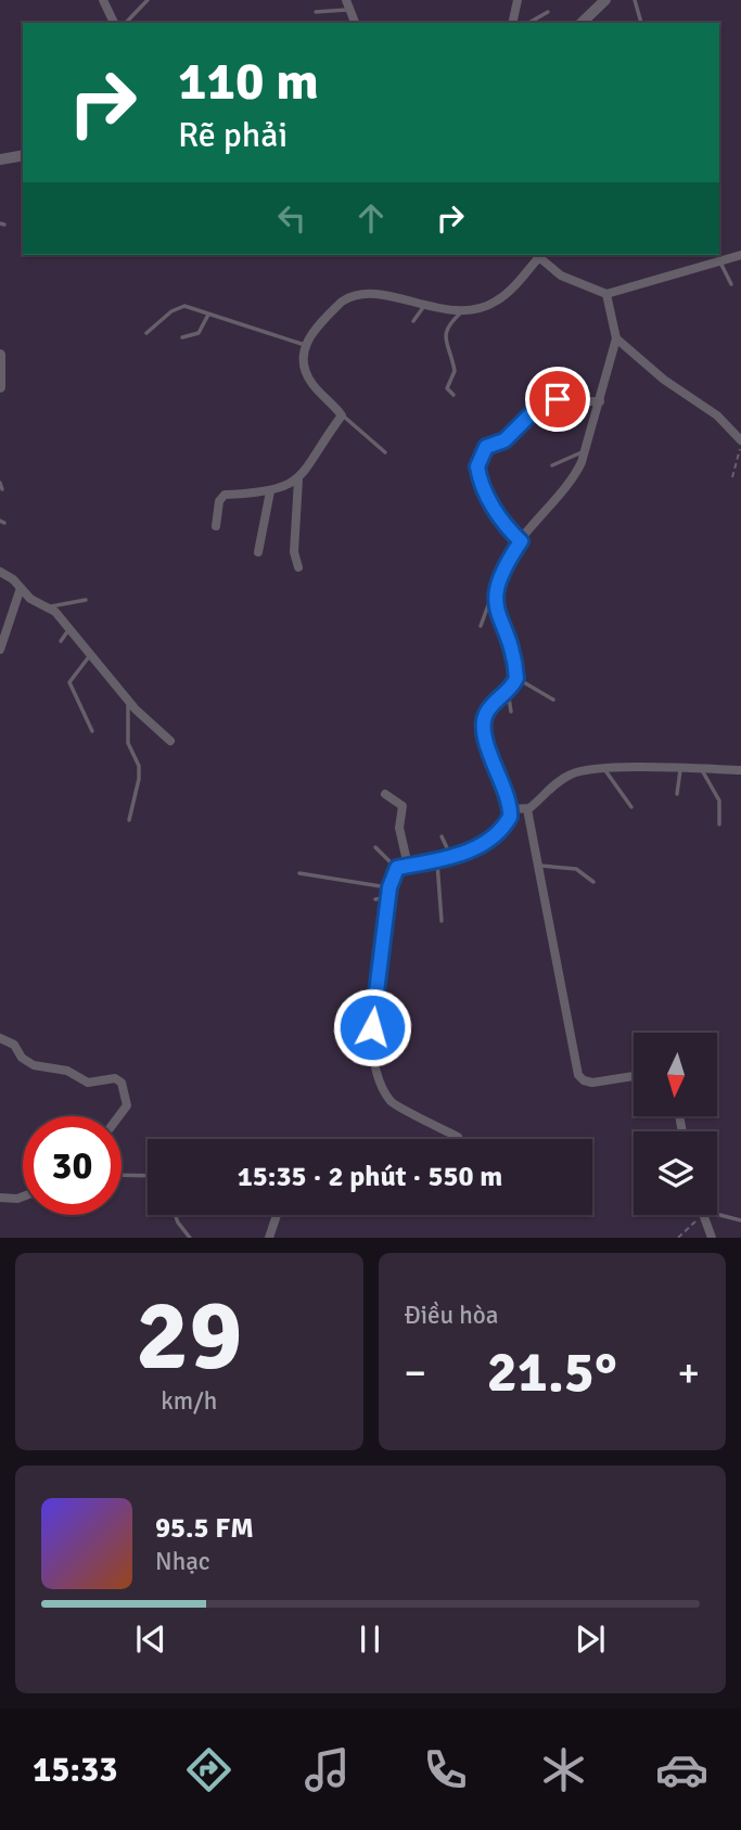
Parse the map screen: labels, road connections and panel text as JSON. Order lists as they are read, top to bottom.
{
  "north": "bottom",
  "page": {
    "turn": ["110 m", "Rẽ phải"],
    "limit": "30",
    "trip": "15:35 · 2 phút · 550 m",
    "tile": [
      ["29", "km/h"],
      "Điều hòa"
    ],
    "heat": ["−", "21.5°", "+"],
    "song": ["95.5 FM", "Nhạc"],
    "tabs": "15:33"
  }
}
